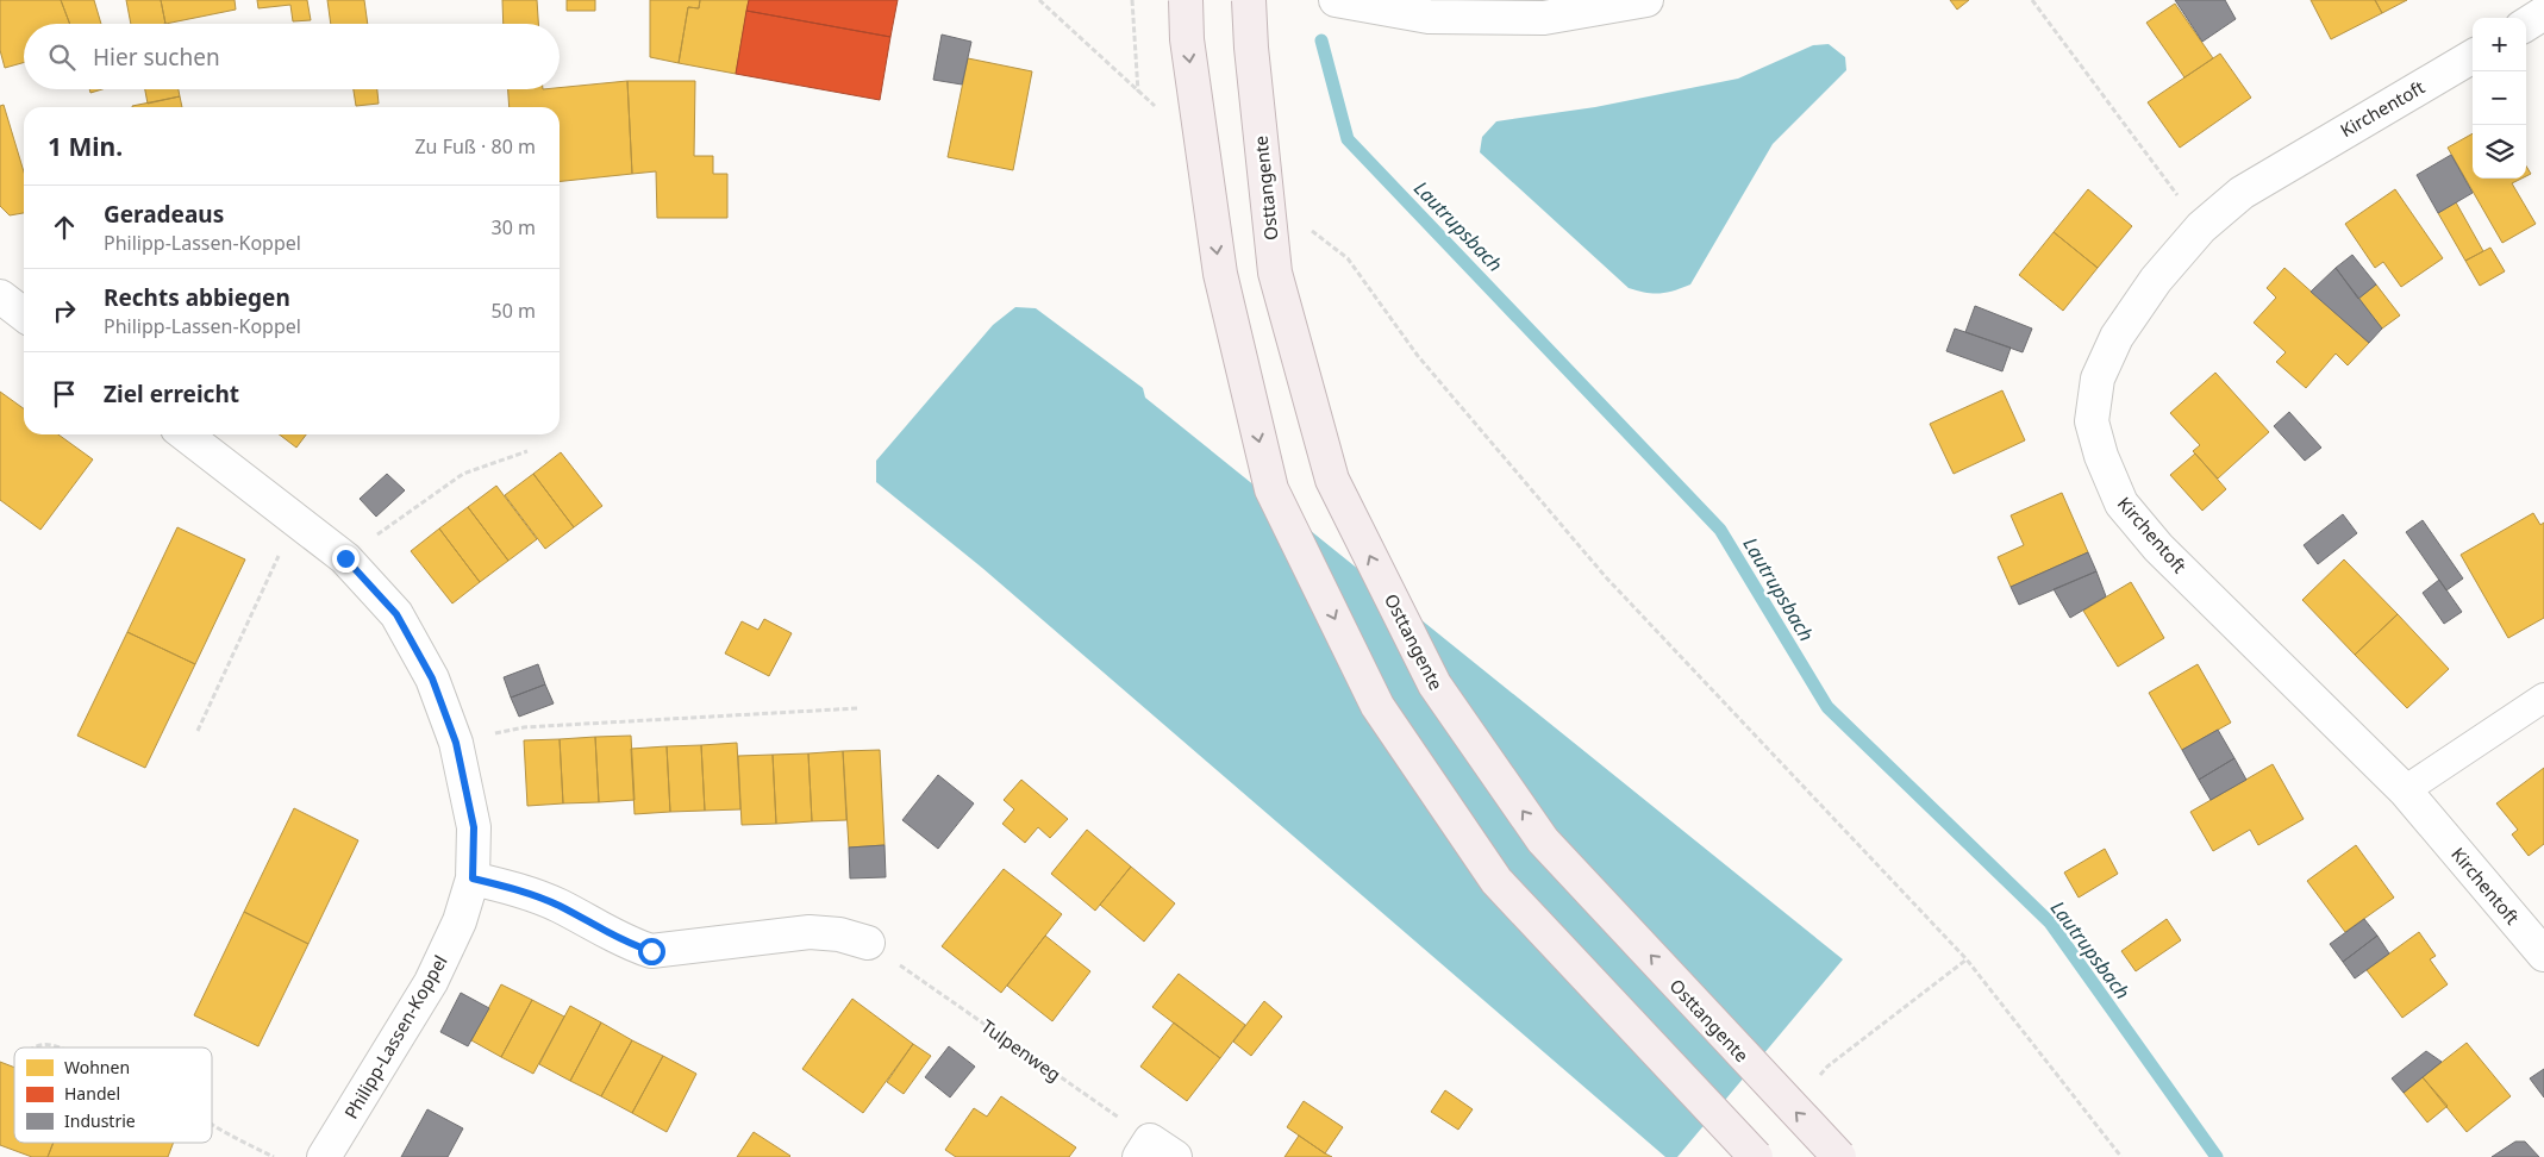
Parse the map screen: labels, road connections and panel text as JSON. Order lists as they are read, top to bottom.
{
  "streets": {
    "main road": ["Osttangente"],
    "street": ["Kirchentoft", "Philipp-Lassen-Koppel"],
    "path": ["Tulpenweg"]
  },
  "water": ["Lautrupsbach"],
  "legend": ["Wohnen", "Handel", "Industrie"],
  "page": {
    "map_buttons": ["+", "−"],
    "search": "Hier suchen",
    "heading": ["1 Min.", "Zu Fuß · 80 m"],
    "list": [
      ["Geradeaus", "Philipp-Lassen-Koppel", "30 m"],
      ["Rechts abbiegen", "Philipp-Lassen-Koppel", "50 m"],
      "Ziel erreicht"
    ]
  }
}
